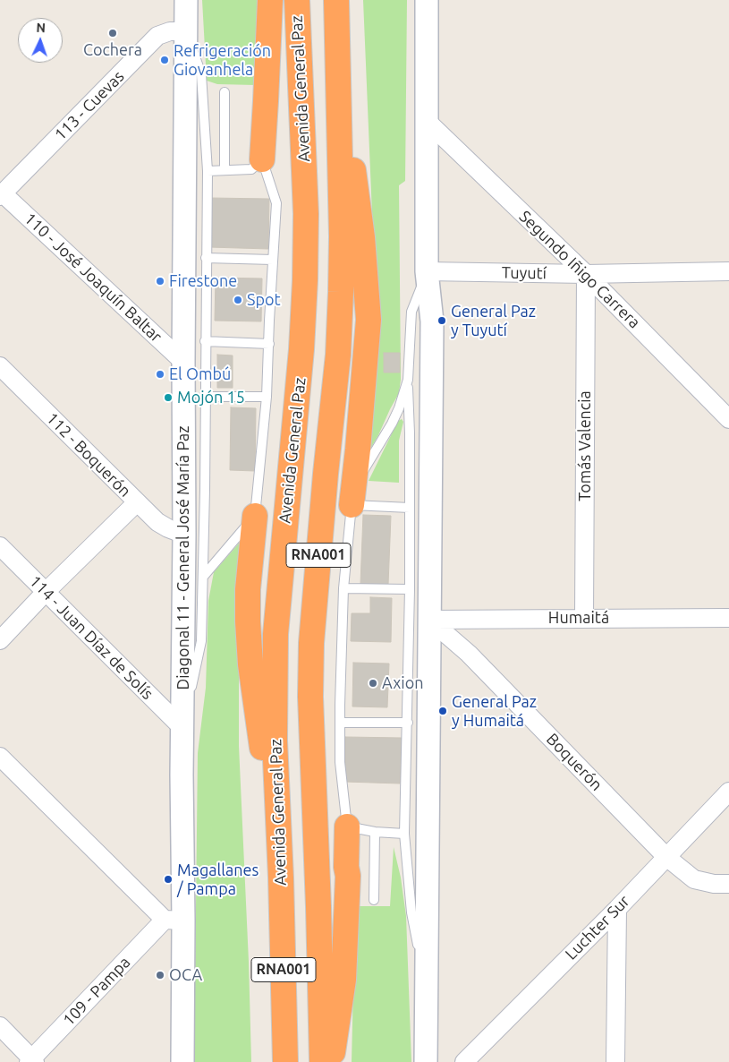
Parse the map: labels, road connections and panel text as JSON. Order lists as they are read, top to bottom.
{
  "streets": {
    "highway": ["Avenida General Paz", "RNA001"],
    "street": [
      "113 - Cuevas",
      "Segundo Iñigo Carrera",
      "Tuyutí",
      "110 - José Joaquín Baltar",
      "Tomás Valencia",
      "112 - Boquerón",
      "Diagonal 11 - General José María Paz",
      "Humaitá",
      "114 - Juan Díaz de Solís",
      "Boquerón",
      "Luchter Sur",
      "109 - Pampa"
    ]
  },
  "crossings": [
    ["113 - Cuevas", "110 - José Joaquín Baltar"],
    ["113 - Cuevas", "Diagonal 11 - General José María Paz"],
    ["Segundo Iñigo Carrera", "Tuyutí"],
    ["Segundo Iñigo Carrera", "Tomás Valencia"],
    ["Tuyutí", "Tomás Valencia"],
    ["110 - José Joaquín Baltar", "Diagonal 11 - General José María Paz"],
    ["Tomás Valencia", "Humaitá"],
    ["112 - Boquerón", "Diagonal 11 - General José María Paz"],
    ["Diagonal 11 - General José María Paz", "114 - Juan Díaz de Solís"],
    ["Diagonal 11 - General José María Paz", "109 - Pampa"],
    ["Humaitá", "Boquerón"],
    ["Boquerón", "Luchter Sur"]
  ],
  "places": [
    "Cochera",
    "Refrigeración Giovanhela",
    "Firestone",
    "Spot",
    "General Paz y Tuyutí",
    "El Ombú",
    "Mojón 15",
    "Axion",
    "General Paz y Humaitá",
    "Magallanes / Pampa",
    "OCA"
  ],
  "north": "top"
}
